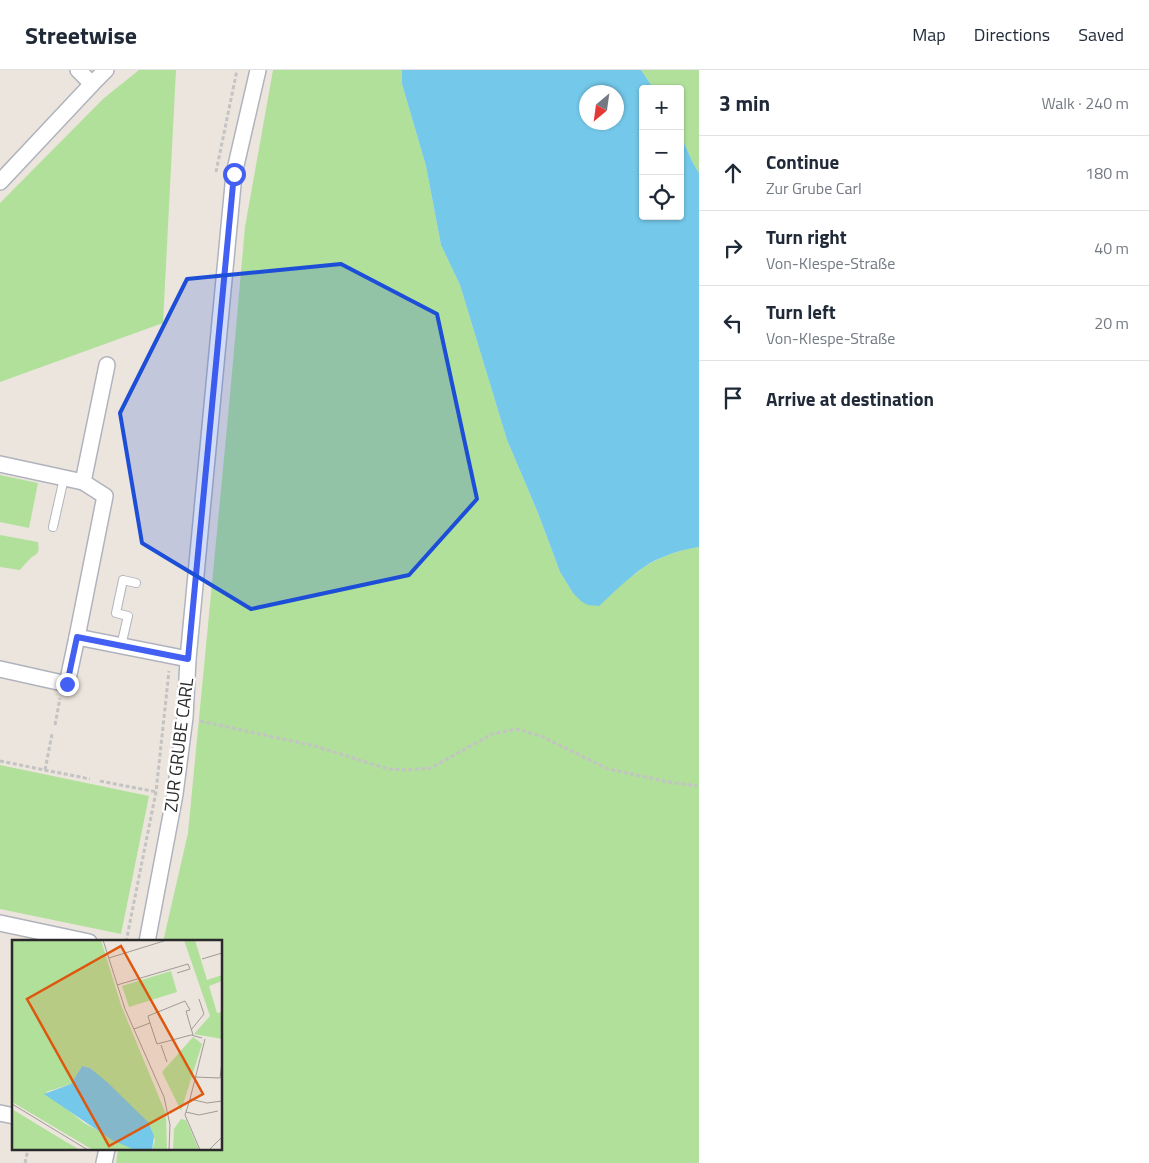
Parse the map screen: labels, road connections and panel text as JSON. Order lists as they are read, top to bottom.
{
  "streets": {
    "street": ["ZUR GRUBE CARL"]
  },
  "north": "bottom left",
  "page": {
    "header": "Streetwise",
    "nav": ["Map", "Directions", "Saved"],
    "heading": ["3 min", "Walk · 240 m"],
    "map_buttons": ["+", "−"],
    "list": [
      ["Continue", "Zur Grube Carl", "180 m"],
      ["Turn right", "Von-Klespe-Straße", "40 m"],
      ["Turn left", "Von-Klespe-Straße", "20 m"],
      "Arrive at destination"
    ]
  }
}
